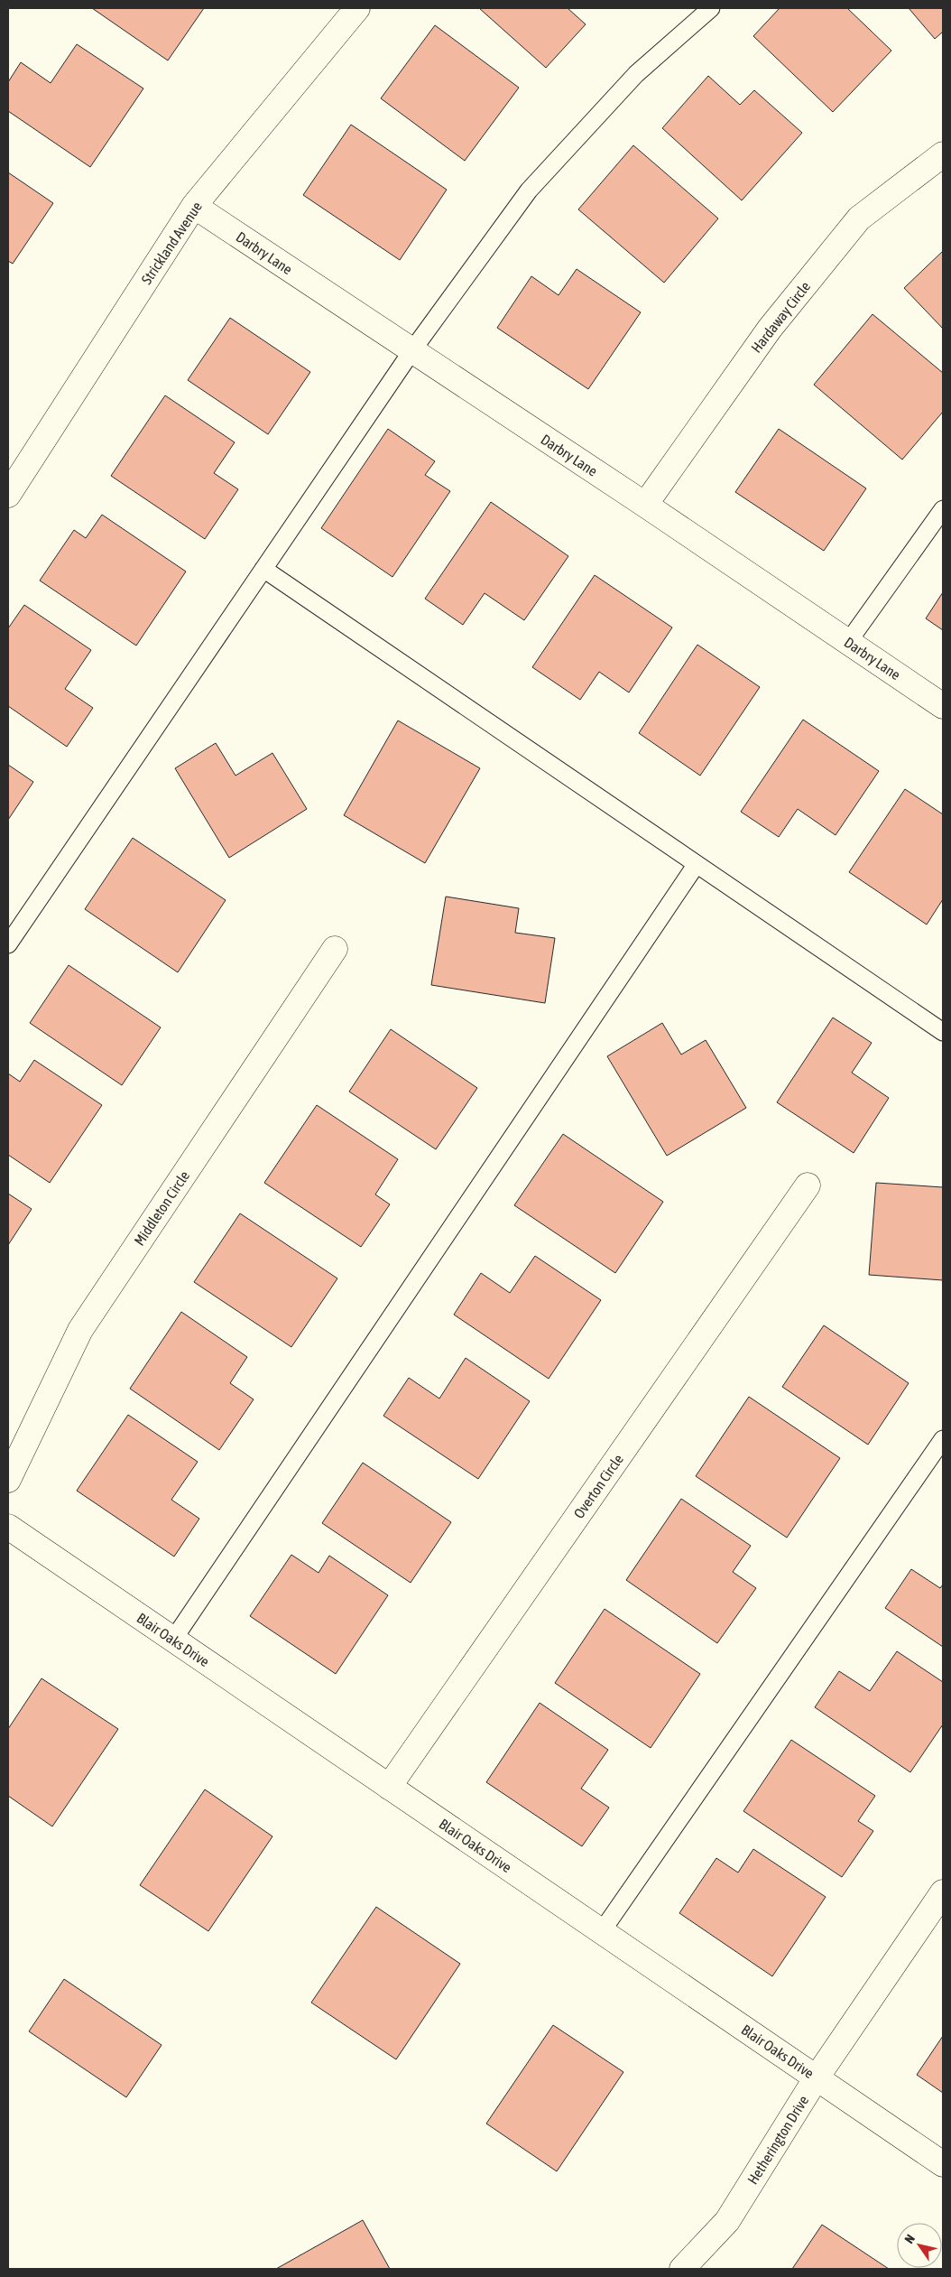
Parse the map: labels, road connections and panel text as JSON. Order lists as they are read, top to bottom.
{
  "streets": {
    "street": [
      "Strickland Avenue",
      "Darbry Lane",
      "Hardaway Circle",
      "Middleton Circle",
      "Overton Circle",
      "Blair Oaks Drive",
      "Hetherington Drive"
    ]
  },
  "crossings": [
    ["Strickland Avenue", "Darbry Lane"],
    ["Darbry Lane", "Hardaway Circle"],
    ["Overton Circle", "Blair Oaks Drive"],
    ["Blair Oaks Drive", "Hetherington Drive"]
  ],
  "north": "top left"
}
